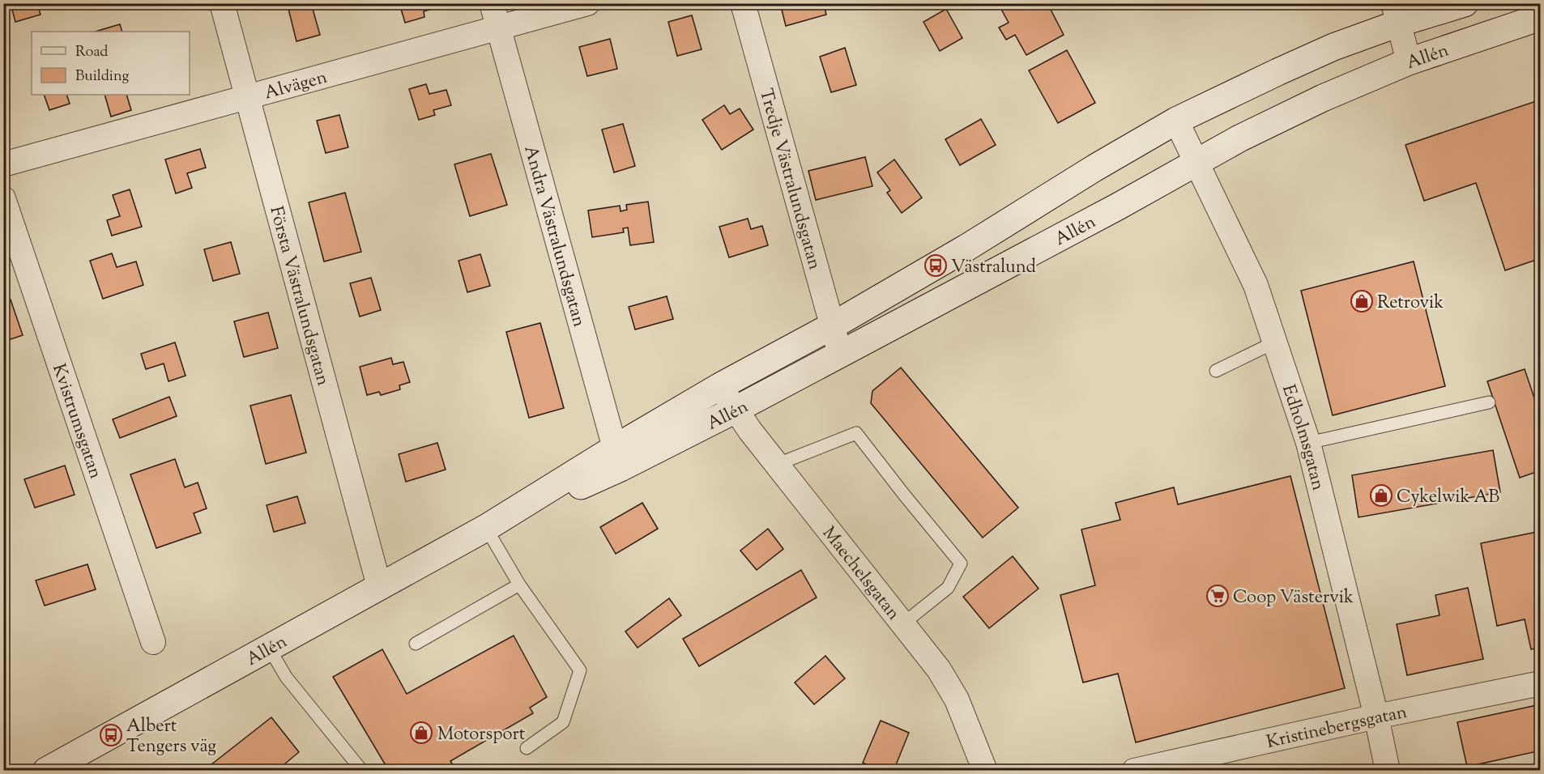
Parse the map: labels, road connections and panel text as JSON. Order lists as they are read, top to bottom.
{
  "streets": {
    "main road": ["Allén"],
    "street": [
      "Alvägen",
      "Tredje Västralundsgatan",
      "Andra Västralundsgatan",
      "Första Västralundsgatan",
      "Kvistrumsgatan",
      "Edholmsgatan",
      "Maechelsgatan",
      "Kristinebergsgatan"
    ]
  },
  "crossings": [
    ["Allén", "Tredje Västralundsgatan"],
    ["Allén", "Andra Västralundsgatan"],
    ["Allén", "Första Västralundsgatan"],
    ["Allén", "Edholmsgatan"],
    ["Allén", "Maechelsgatan"],
    ["Alvägen", "Andra Västralundsgatan"],
    ["Alvägen", "Första Västralundsgatan"],
    ["Edholmsgatan", "Kristinebergsgatan"]
  ],
  "places": {
    "bus stop": ["Västralund", "Albert Tengers väg"],
    "shop": ["Retrovik", "Cykelwik AB", "Motorsport"],
    "supermarket": ["Coop Västervik"]
  },
  "legend": ["Road", "Building"]
}
